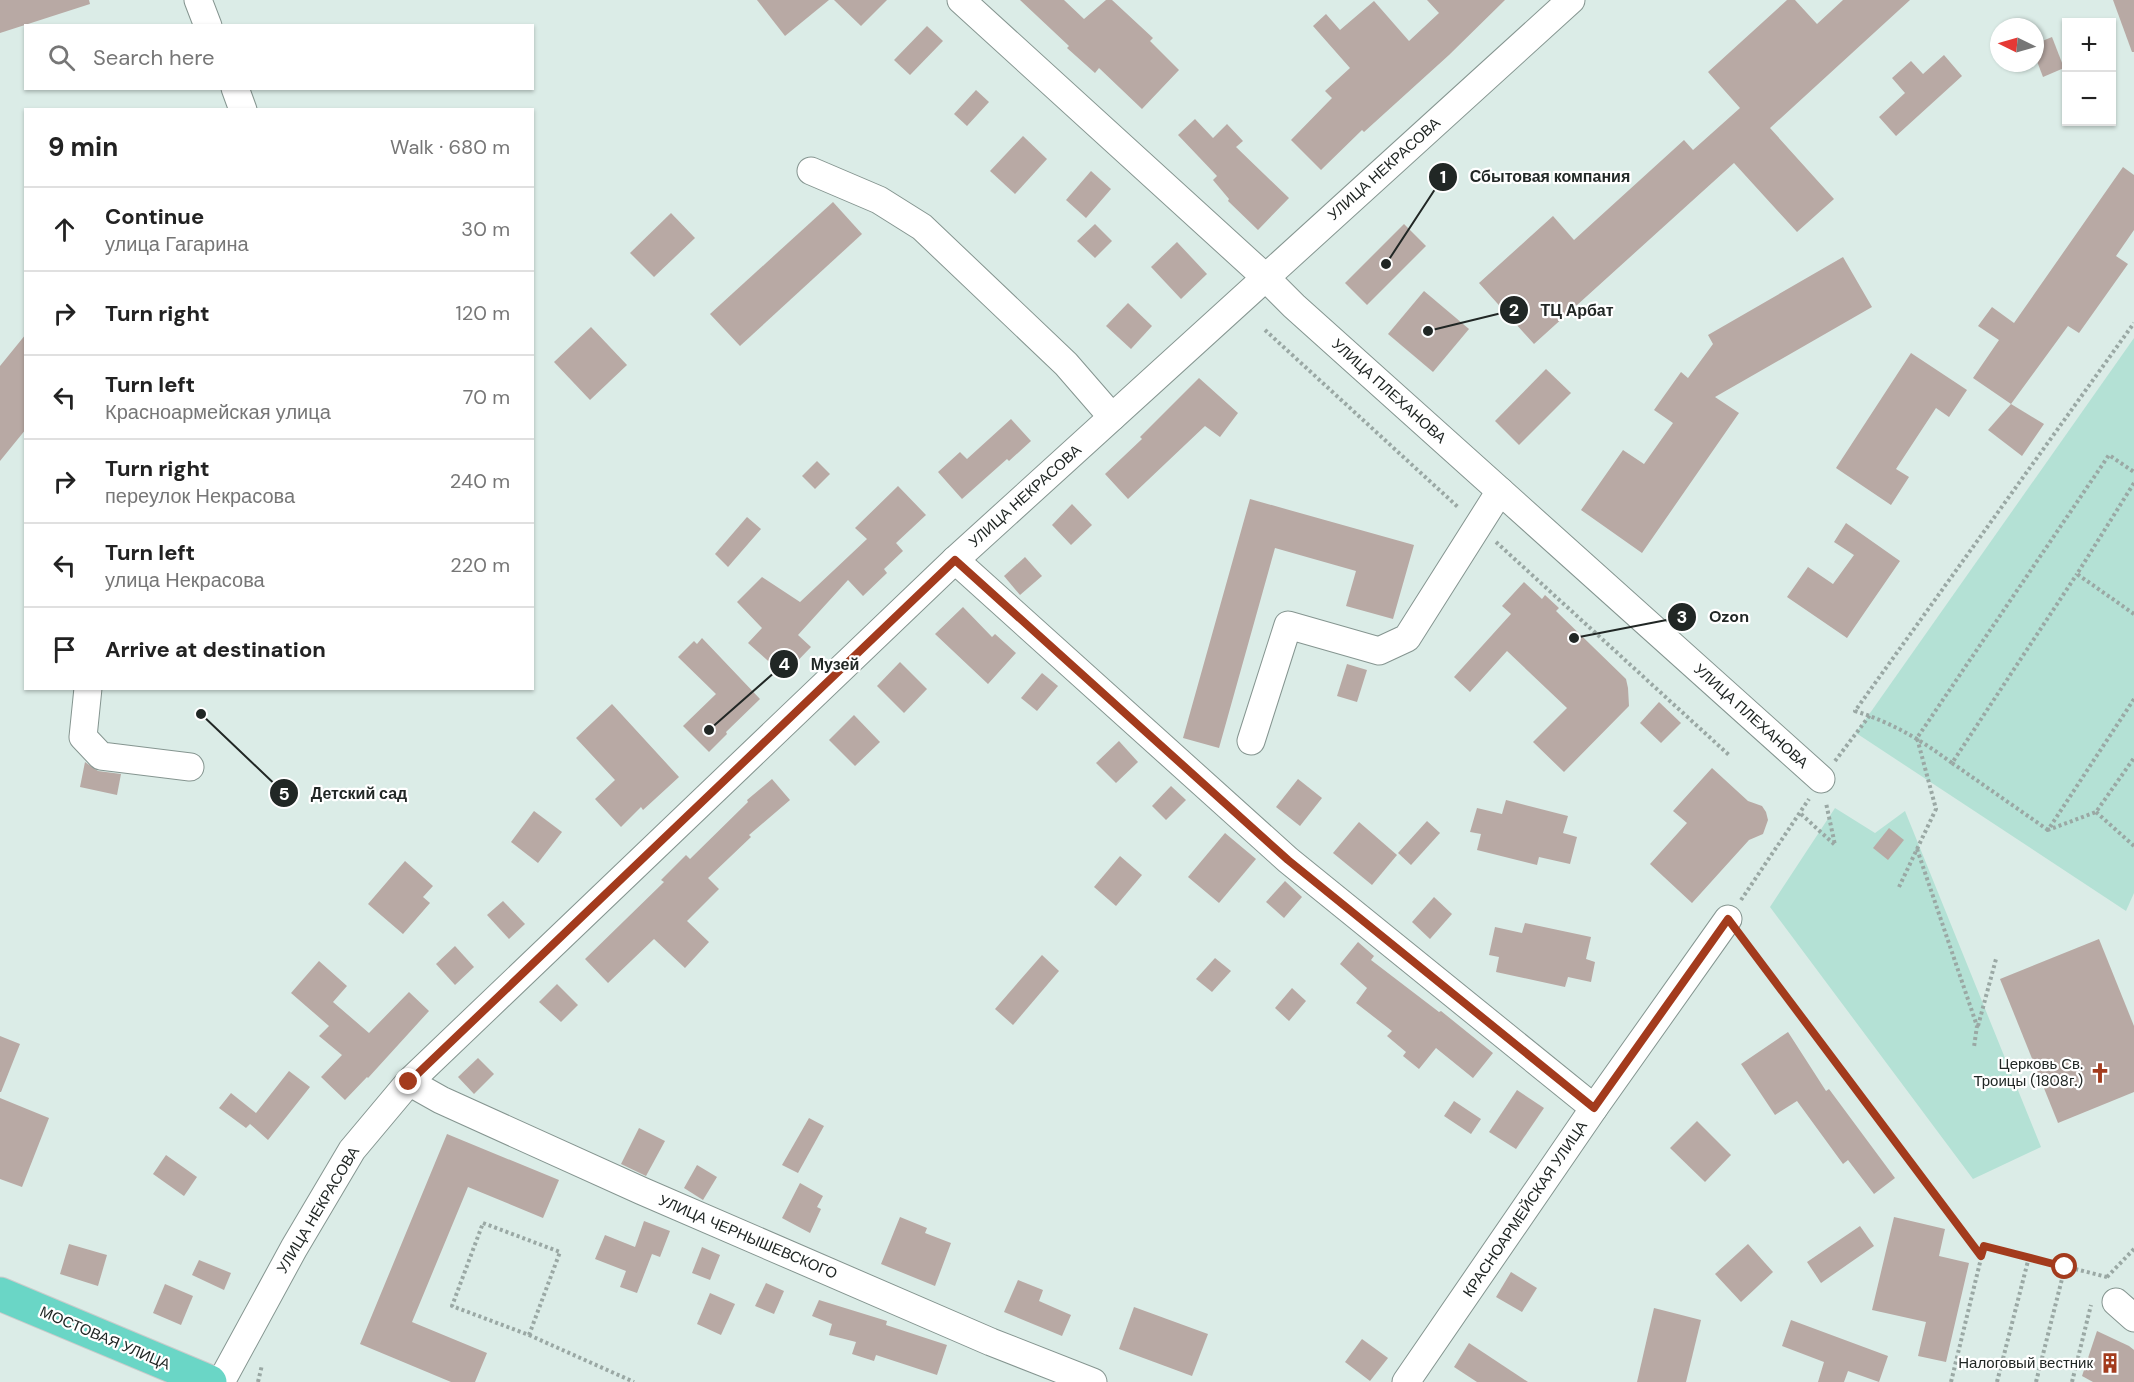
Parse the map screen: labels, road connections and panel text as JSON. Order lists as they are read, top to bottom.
{
  "streets": {
    "main road": ["МОСТОВАЯ УЛИЦА"],
    "street": [
      "УЛИЦА НЕКРАСОВА",
      "УЛИЦА ПЛЕХАНОВА",
      "КРАСНОАРМЕЙСКАЯ УЛИЦА",
      "УЛИЦА ЧЕРНЫШЕВСКОГО"
    ]
  },
  "crossings": [
    ["УЛИЦА НЕКРАСОВА", "УЛИЦА ПЛЕХАНОВА"],
    ["УЛИЦА НЕКРАСОВА", "УЛИЦА ЧЕРНЫШЕВСКОГО"]
  ],
  "places": {
    "other": [
      "Сбытовая компания",
      "ТЦ Арбат",
      "Ozon",
      "Детский сад",
      "Музей"
    ],
    "church": ["Церковь Св. Троицы (1808г.)"],
    "building": ["Налоговый вестник"]
  },
  "north": "left",
  "page": {
    "map_buttons": ["+", "−"],
    "search": "Search here",
    "heading": ["9 min", "Walk · 680 m"],
    "list": [
      ["Continue", "улица Гагарина", "30 m"],
      ["Turn right", "120 m"],
      ["Turn left", "Красноармейская улица", "70 m"],
      ["Turn right", "переулок Некрасова", "240 m"],
      ["Turn left", "улица Некрасова", "220 m"],
      "Arrive at destination"
    ]
  }
}
